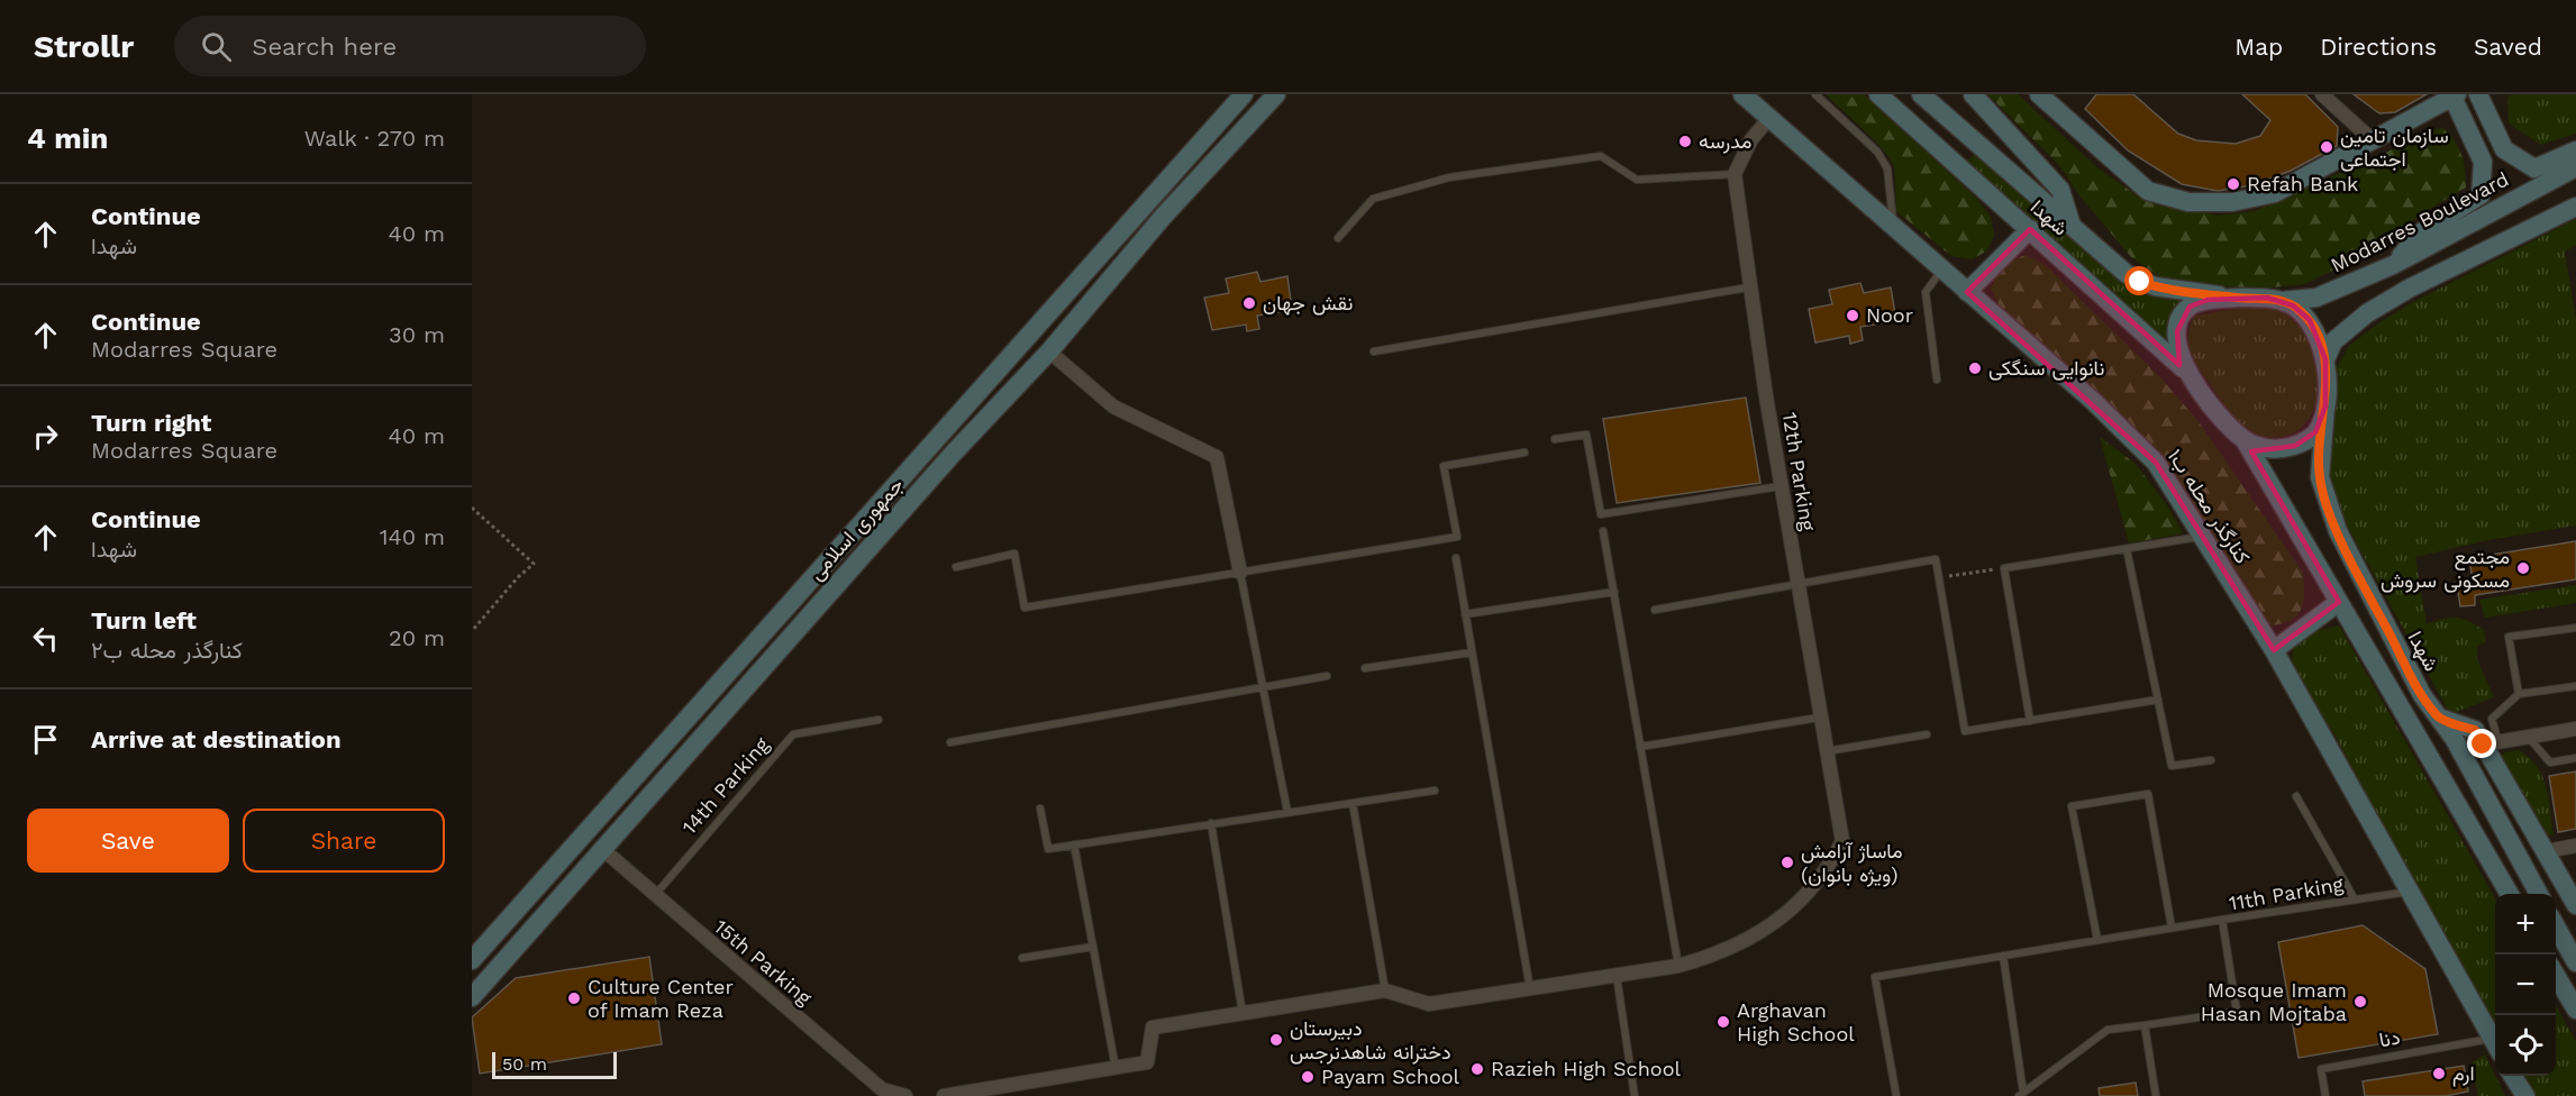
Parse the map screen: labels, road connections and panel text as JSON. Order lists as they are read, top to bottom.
{
  "streets": {
    "main road": [
      "شهدا",
      "Modarres Boulevard",
      "کنارگذر محله ب۱",
      "جمهوری اسلامی"
    ],
    "street": ["12th Parking", "15th Parking"],
    "lane": ["14th Parking", "11th Parking", "دنا"]
  },
  "crossings": [
    ["شهدا", "Modarres Boulevard"],
    ["کنارگذر محله ب۱", "11th Parking"],
    ["جمهوری اسلامی", "15th Parking"],
    ["14th Parking", "15th Parking"]
  ],
  "places": [
    "مدرسه",
    "سازمان تامین اجتماعی",
    "Refah Bank",
    "نقش جهان",
    "Noor",
    "نانوایی سنگکی",
    "مجتمع مسکونی سروش",
    "ماساژ آرامش (ویژه بانوان)",
    "Culture Center of Imam Reza",
    "Mosque Imam Hasan Mojtaba",
    "Arghavan High School",
    "دبیرستان دخترانه شاهدنرجس",
    "Razieh High School",
    "ارم",
    "Payam School"
  ],
  "scale_bar": "50 m",
  "page": {
    "header": "Strollr",
    "search": "Search here",
    "nav": ["Map", "Directions", "Saved"],
    "heading": ["4 min", "Walk · 270 m"],
    "list": [
      ["Continue", "شهدا", "40 m"],
      ["Continue", "Modarres Square", "30 m"],
      ["Turn right", "Modarres Square", "40 m"],
      ["Continue", "شهدا", "140 m"],
      ["Turn left", "کنارگذر محله ب۲", "20 m"],
      "Arrive at destination"
    ],
    "buttons": ["Save", "Share"],
    "map_buttons": ["+", "−"],
    "scale": "50 m"
  }
}
